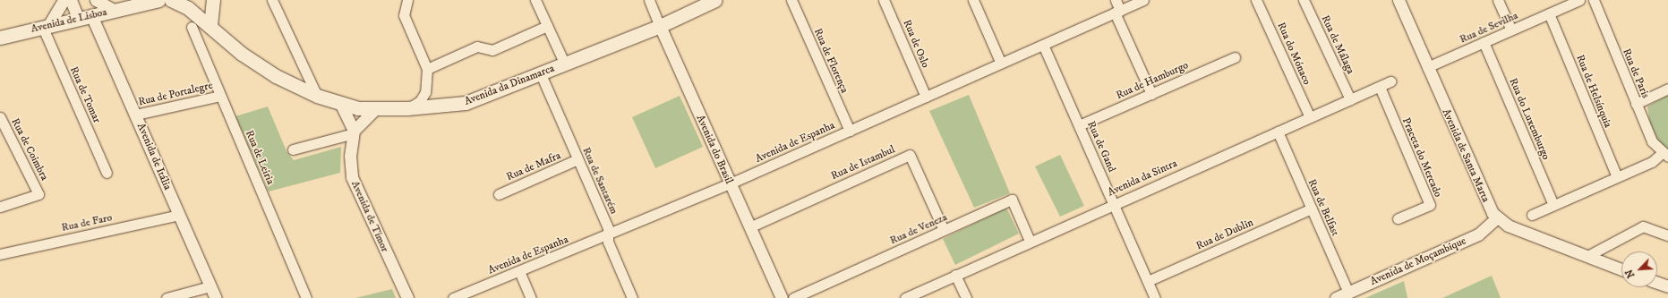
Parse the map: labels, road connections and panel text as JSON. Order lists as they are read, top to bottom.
{
  "streets": {
    "main road": ["Avenida de Lisboa", "Avenida da Dinamarca"],
    "street": [
      "Rua de Sevilha",
      "Rua de Oslo",
      "Rua de Málaga",
      "Rua do Mónaco",
      "Rua de Florença",
      "Rua de Paris",
      "Rua de Hamburgo",
      "Rua de Helsínquia",
      "Rua de Portalegre",
      "Rua de Tomar",
      "Rua do Luxemburgo",
      "Avenida de Espanha",
      "Rua de Gand",
      "Rua de Coimbra",
      "Avenida do Brasil",
      "Avenida de Santa Marta",
      "Avenida de Itália",
      "Rua de Leiria",
      "Praceta do Mercado",
      "Rua de Istambul",
      "Rua de Mafra",
      "Avenida da Sintra",
      "Rua de Santarém",
      "Rua de Belfast",
      "Avenida de Timor",
      "Rua de Faro",
      "Rua de Veneza",
      "Rua de Dublin",
      "Avenida de Moçambique"
    ]
  },
  "crossings": [
    ["Avenida de Lisboa", "Rua de Tomar"],
    ["Avenida de Lisboa", "Avenida de Itália"],
    ["Rua de Sevilha", "Rua de Helsínquia"],
    ["Rua de Sevilha", "Rua do Luxemburgo"],
    ["Rua de Sevilha", "Avenida de Santa Marta"],
    ["Rua de Oslo", "Avenida de Espanha"],
    ["Rua de Málaga", "Avenida da Sintra"],
    ["Rua do Mónaco", "Avenida da Sintra"],
    ["Rua de Florença", "Avenida de Espanha"],
    ["Rua de Hamburgo", "Rua de Gand"],
    ["Avenida da Dinamarca", "Avenida do Brasil"],
    ["Avenida da Dinamarca", "Rua de Santarém"],
    ["Rua de Portalegre", "Avenida de Itália"],
    ["Rua de Portalegre", "Rua de Leiria"],
    ["Avenida de Espanha", "Rua de Gand"],
    ["Avenida de Espanha", "Avenida do Brasil"],
    ["Avenida de Espanha", "Rua de Santarém"],
    ["Rua de Gand", "Avenida da Sintra"],
    ["Rua de Gand", "Rua de Dublin"],
    ["Avenida do Brasil", "Rua de Istambul"],
    ["Avenida de Santa Marta", "Avenida de Moçambique"],
    ["Avenida de Itália", "Rua de Faro"],
    ["Praceta do Mercado", "Avenida da Sintra"],
    ["Rua de Istambul", "Rua de Veneza"],
    ["Rua de Mafra", "Rua de Santarém"],
    ["Avenida da Sintra", "Rua de Belfast"],
    ["Avenida da Sintra", "Rua de Veneza"],
    ["Rua de Belfast", "Rua de Dublin"],
    ["Rua de Belfast", "Avenida de Moçambique"]
  ],
  "north": "bottom left"
}
